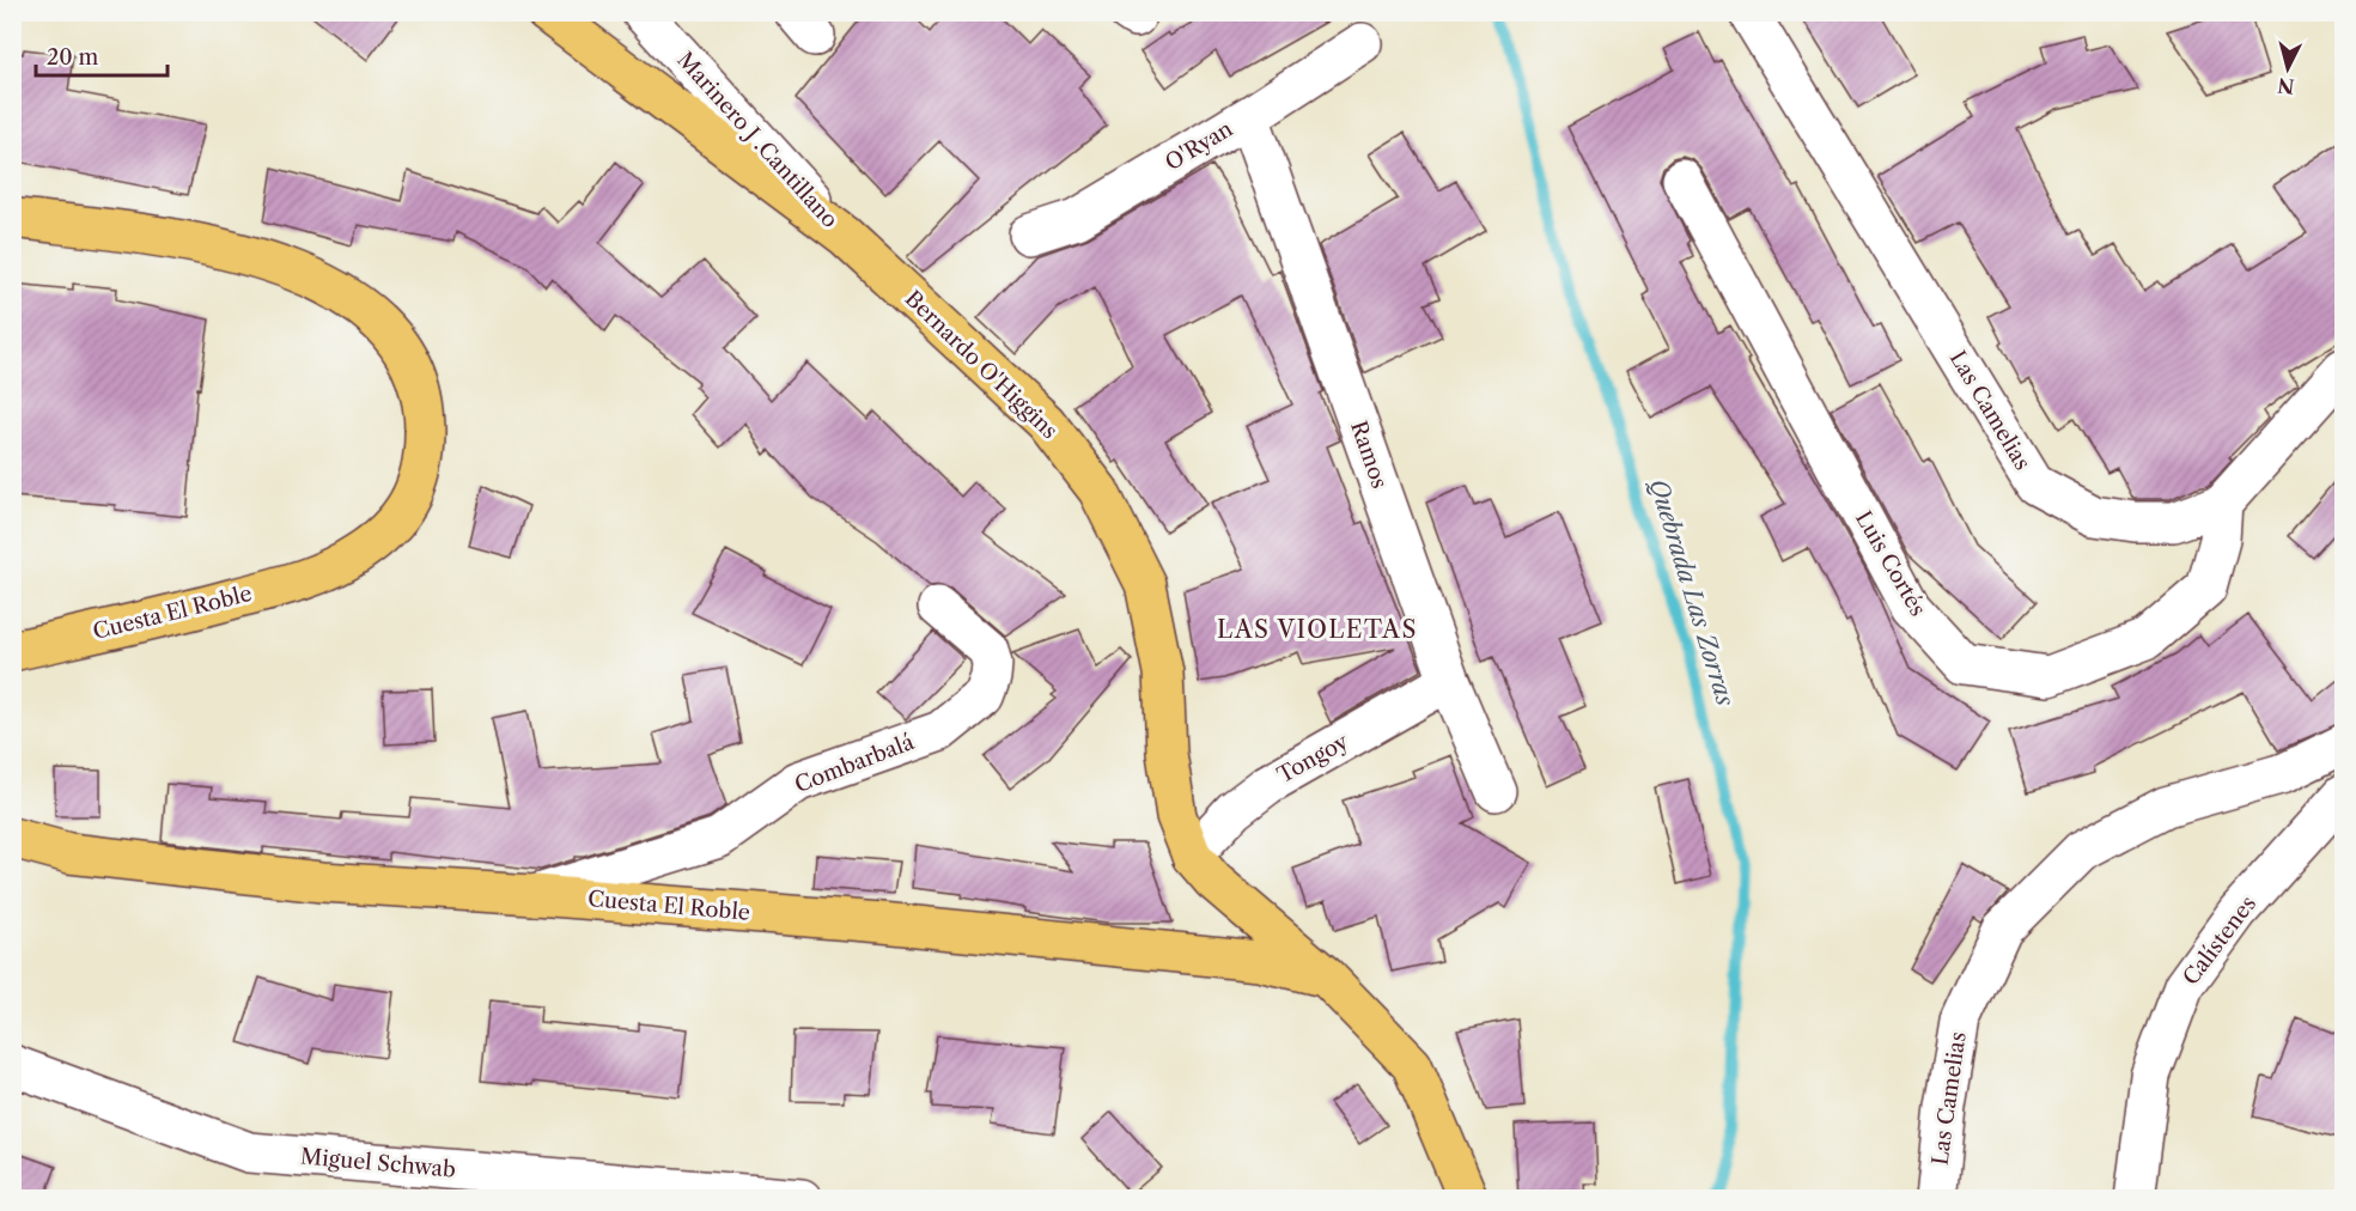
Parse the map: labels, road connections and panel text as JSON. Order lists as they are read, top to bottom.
{
  "streets": {
    "main road": ["Bernardo O'Higgins", "Cuesta El Roble"],
    "street": [
      "Marinero J .Cantillano",
      "O'Ryan",
      "Las Camelias",
      "Ramos",
      "Luis Cortés",
      "Tongoy",
      "Combarbalá",
      "Calístenes",
      "Miguel Schwab"
    ]
  },
  "crossings": [
    ["Marinero J .Cantillano", "Bernardo O'Higgins"],
    ["O'Ryan", "Ramos"],
    ["Bernardo O'Higgins", "Cuesta El Roble"],
    ["Bernardo O'Higgins", "Tongoy"],
    ["Las Camelias", "Luis Cortés"],
    ["Ramos", "Tongoy"],
    ["Cuesta El Roble", "Combarbalá"]
  ],
  "districts": ["LAS VIOLETAS"],
  "water": ["Quebrada Las Zorras"],
  "scale_bar": "20 m",
  "north": "bottom"
}
